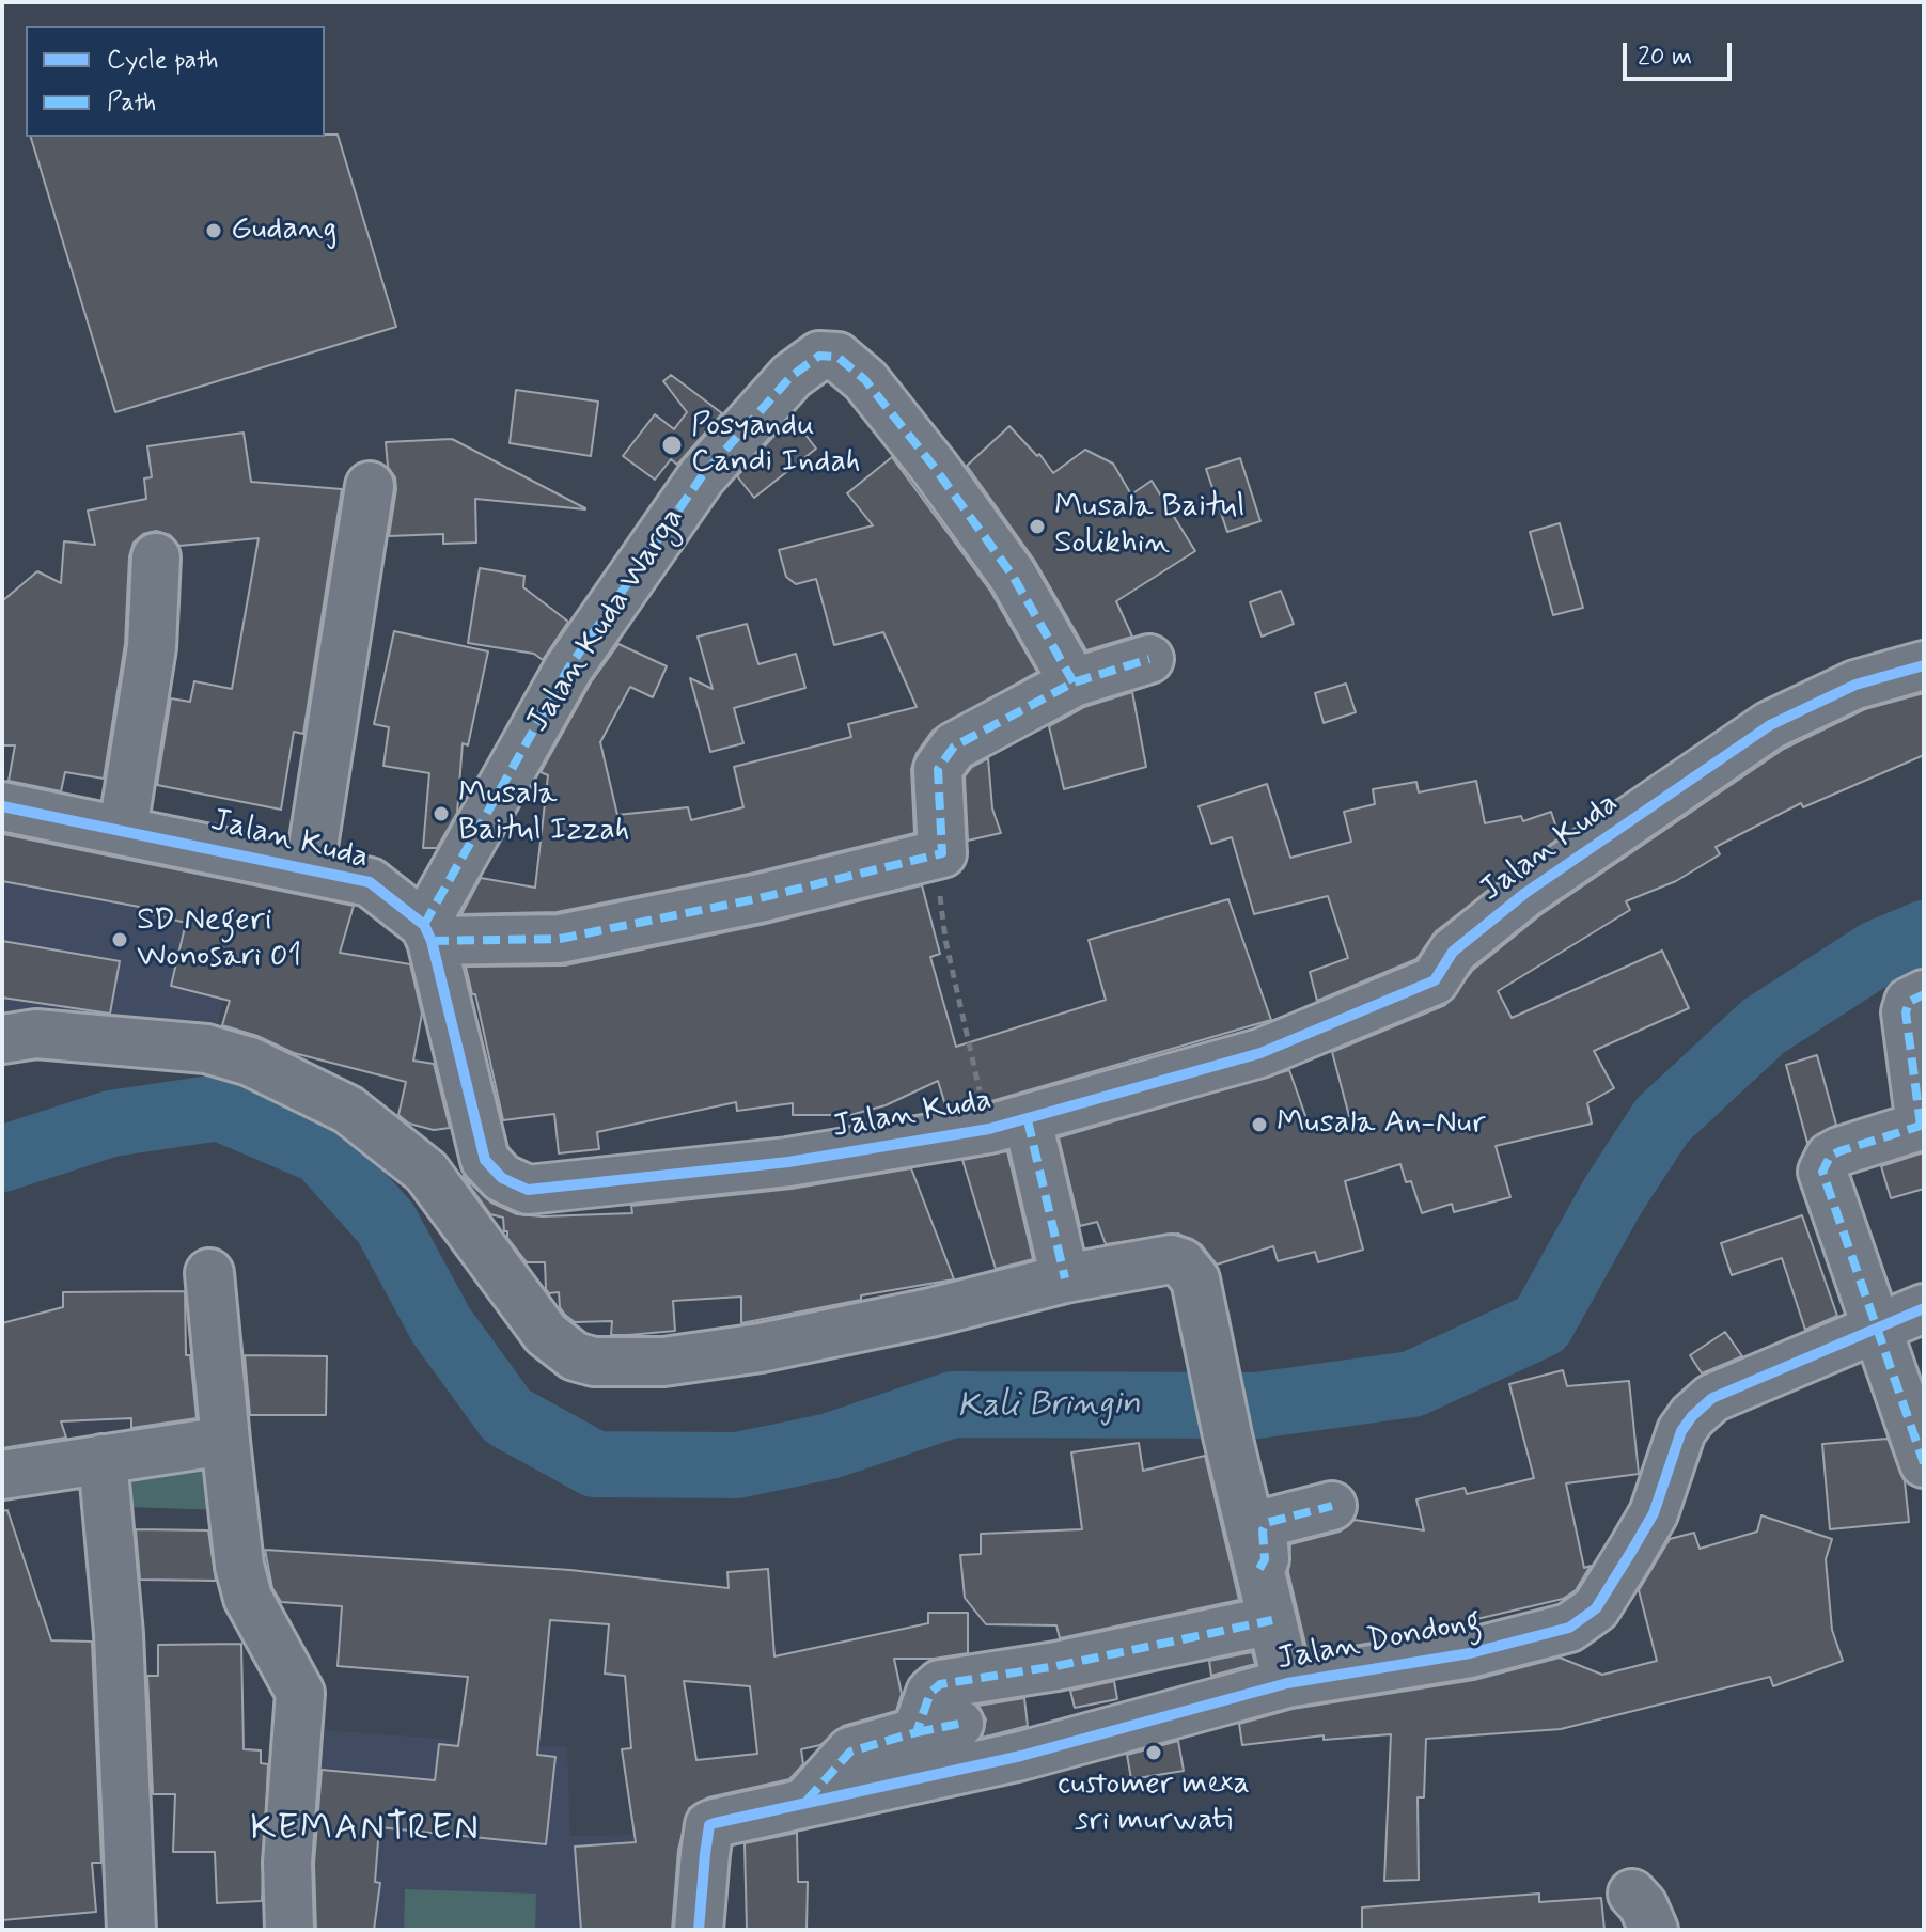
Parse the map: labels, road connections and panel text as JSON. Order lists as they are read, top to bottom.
{
  "streets": {
    "street": ["Jalan Kuda Warga", "Jalan Kuda", "Jalan Dondong"]
  },
  "crossings": [
    ["Jalan Kuda Warga", "Jalan Kuda"]
  ],
  "districts": ["KEMANTREN"],
  "water": ["Kali Bringin"],
  "places": [
    "Gudang",
    "Posyandu Candi Indah",
    "Musala Baitul Solikhin",
    "Musala Baitul Izzah",
    "SD Negeri Wonosari 01",
    "Musala An-Nur",
    "customer mexa sri murwati"
  ],
  "legend": ["Cycle path", "Path"],
  "scale_bar": "20 m"
}
